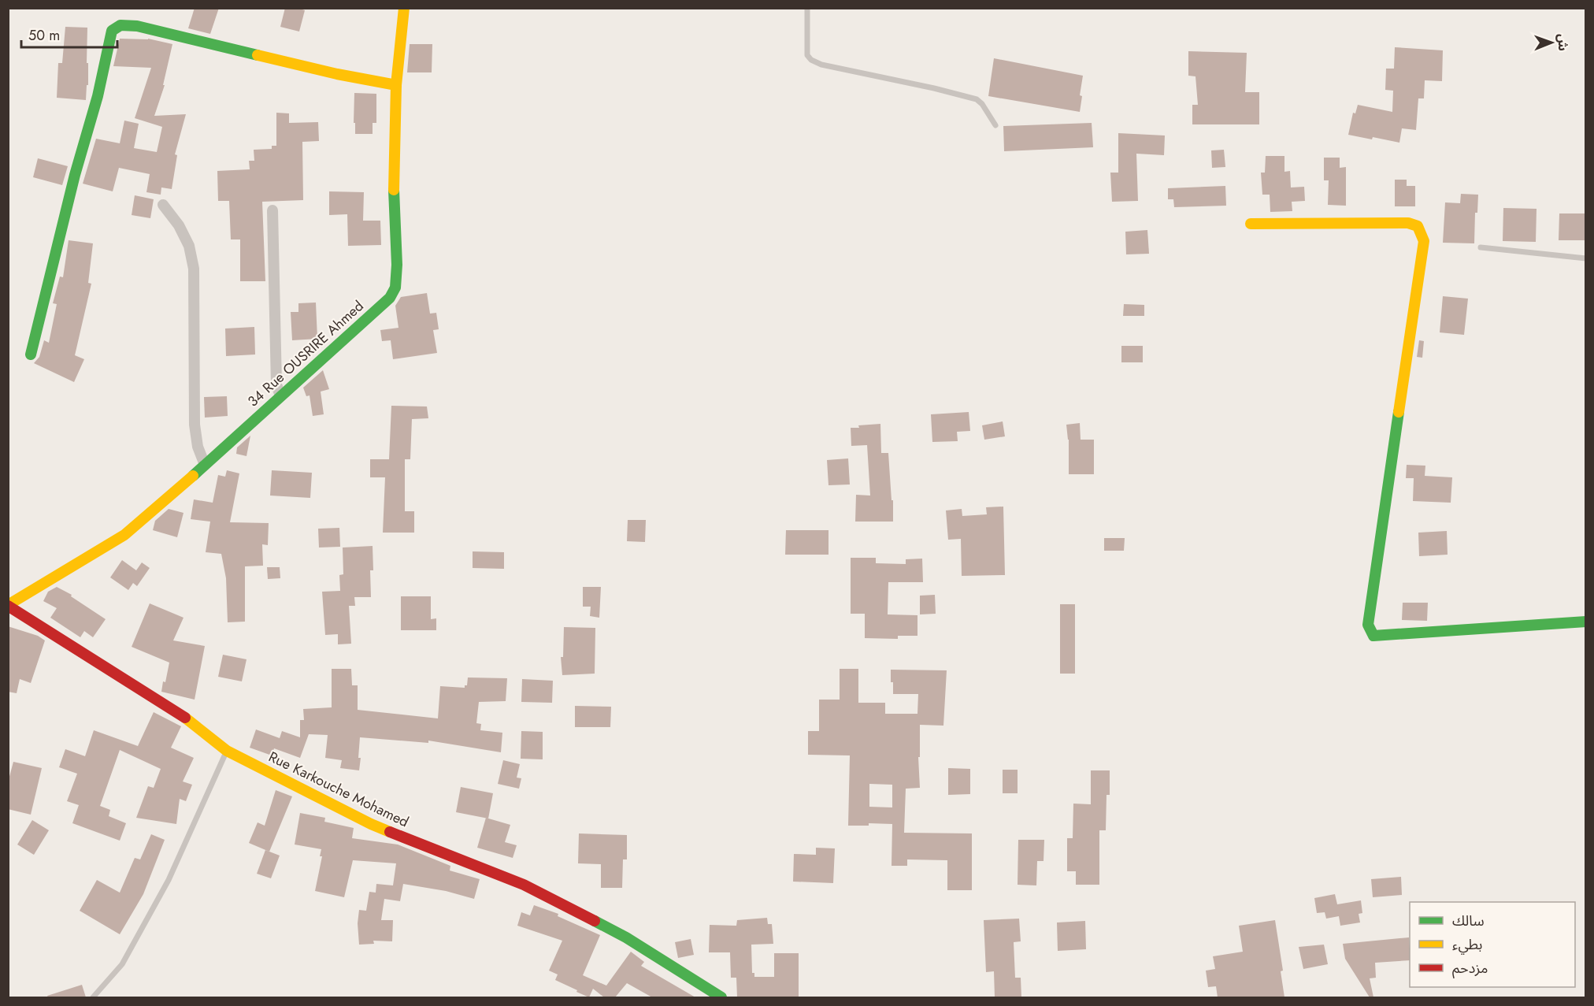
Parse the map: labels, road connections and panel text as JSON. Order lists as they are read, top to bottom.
{
  "streets": {
    "street": ["34 Rue OUSRIRE Ahmed", "Rue Karkouche Mohamed"]
  },
  "crossings": [
    ["34 Rue OUSRIRE Ahmed", "Rue Karkouche Mohamed"]
  ],
  "legend": ["سالك", "بطيء", "مزدحم"],
  "scale_bar": "50 m",
  "north": "right"
}
